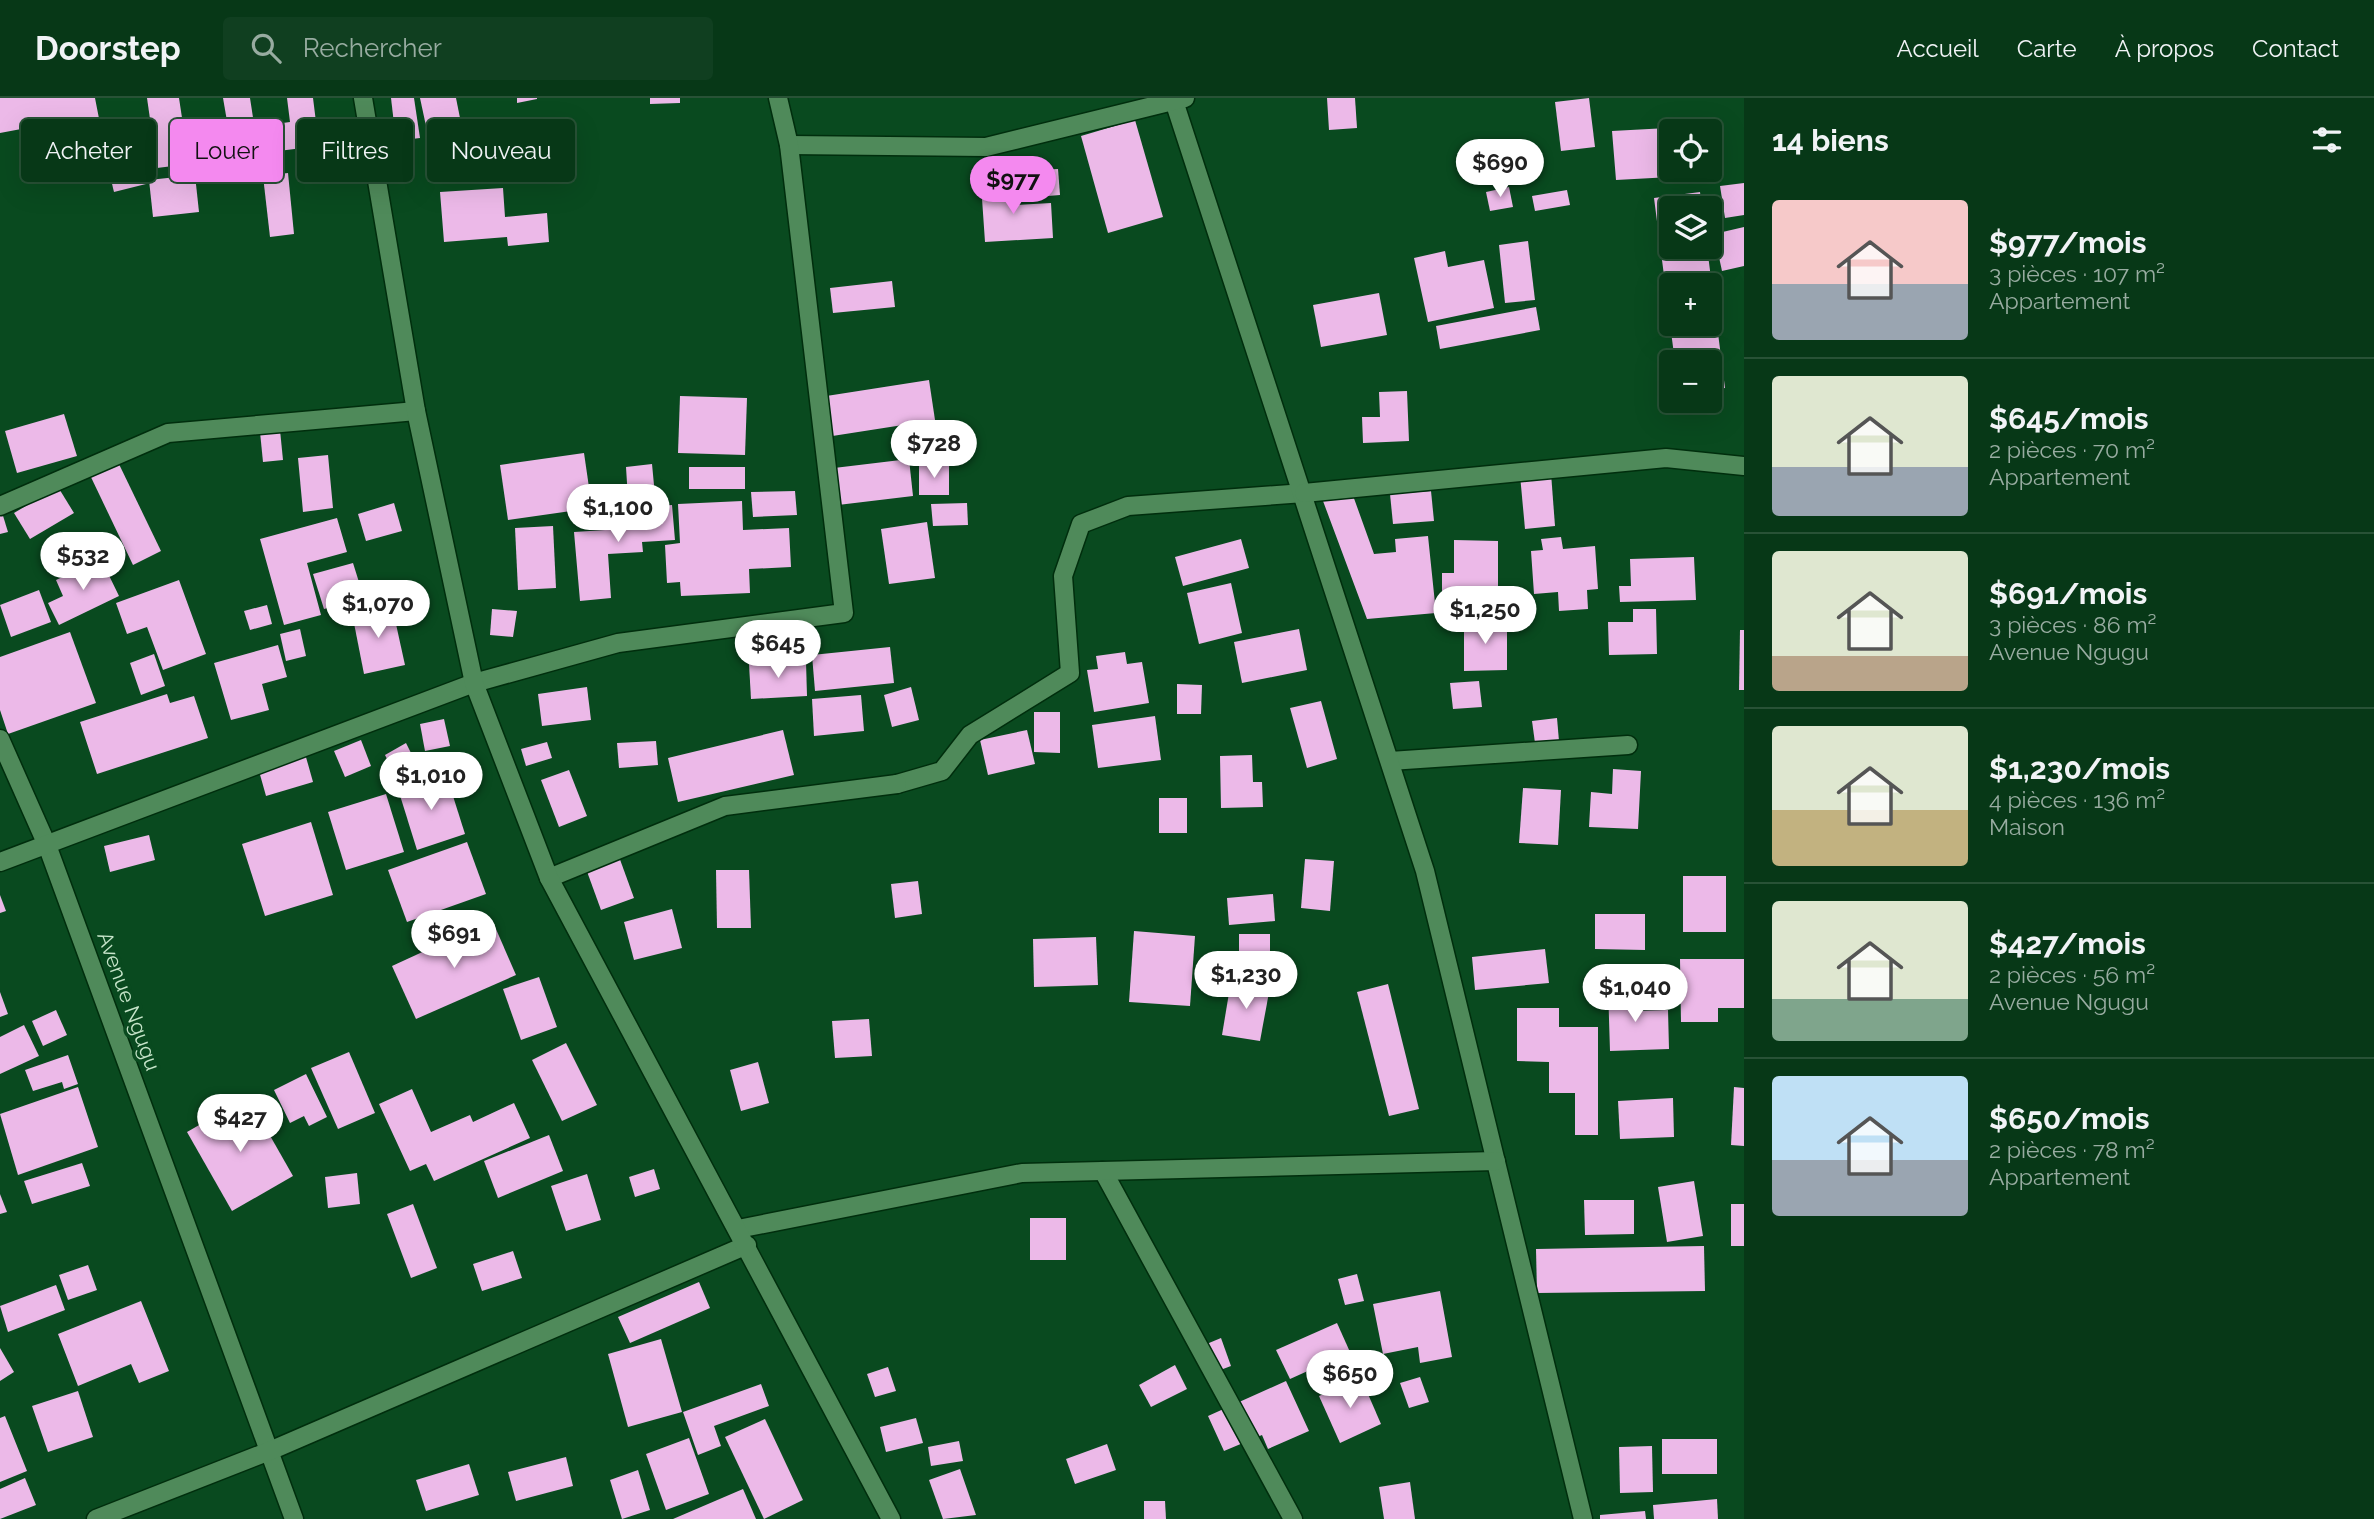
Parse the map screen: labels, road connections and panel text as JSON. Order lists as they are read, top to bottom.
{
  "streets": {
    "street": ["Avenue Ngugu"]
  },
  "page": {
    "header": "Doorstep",
    "search": "Rechercher",
    "nav": [
      "Accueil",
      "Carte",
      "À propos",
      "Contact"
    ],
    "heading": "14 biens",
    "map_buttons": ["+", "−"],
    "chip": [
      "Acheter",
      "Louer",
      "Filtres",
      "Nouveau"
    ],
    "price": [
      "$690",
      "$977",
      "$728",
      "$1,100",
      "$532",
      "$1,070",
      "$1,250",
      "$645",
      "$1,010",
      "$691",
      "$1,230",
      "$1,040",
      "$427",
      "$650"
    ],
    "list": [
      {
        "name": "$977/mois",
        "note": "3 pièces · 107 m² · Appartement"
      },
      {
        "name": "$645/mois",
        "note": "2 pièces · 70 m² · Appartement"
      },
      {
        "name": "$691/mois",
        "note": "3 pièces · 86 m² · Avenue Ngugu"
      },
      {
        "name": "$1,230/mois",
        "note": "4 pièces · 136 m² · Maison"
      },
      {
        "name": "$427/mois",
        "note": "2 pièces · 56 m² · Avenue Ngugu"
      },
      {
        "name": "$650/mois",
        "note": "2 pièces · 78 m² · Appartement"
      }
    ]
  }
}
